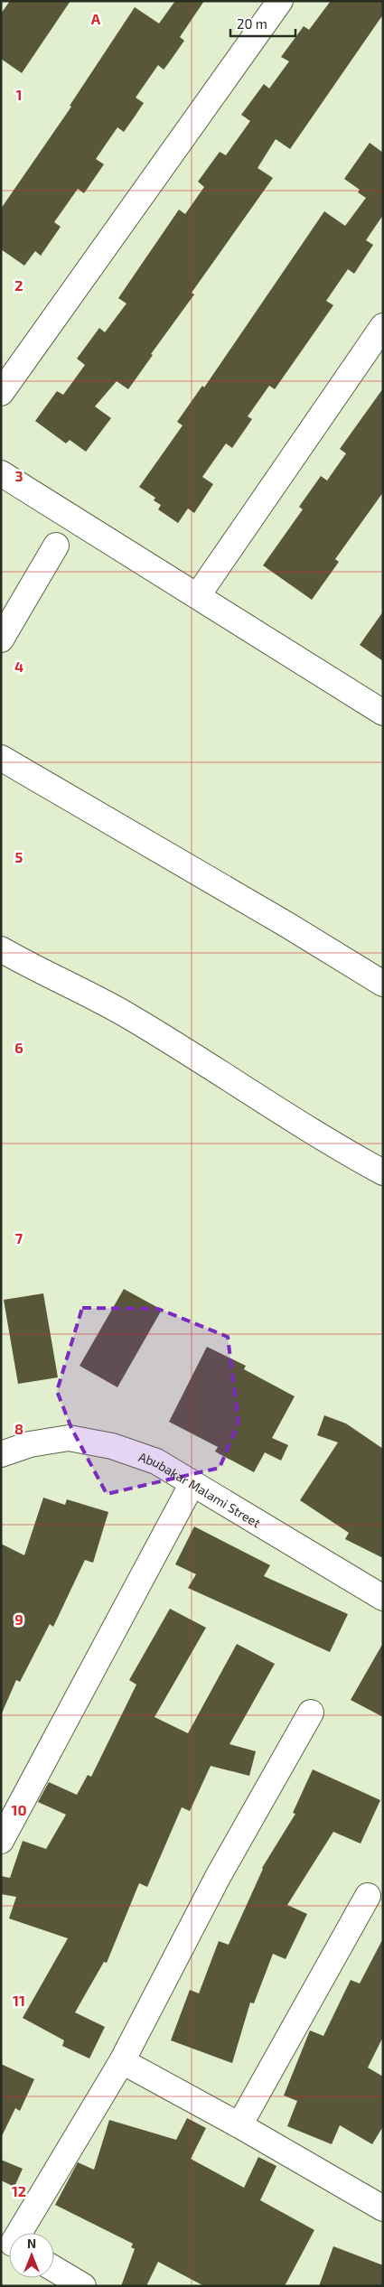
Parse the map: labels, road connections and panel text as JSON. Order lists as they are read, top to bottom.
{
  "streets": {
    "street": ["Abubakar Malami Street"]
  },
  "scale_bar": "20 m",
  "north": "top",
  "grid": {
    "columns": ["A"],
    "rows": [
      "1",
      "2",
      "3",
      "4",
      "5",
      "6",
      "7",
      "8",
      "9",
      "10",
      "11",
      "12"
    ]
  }
}
